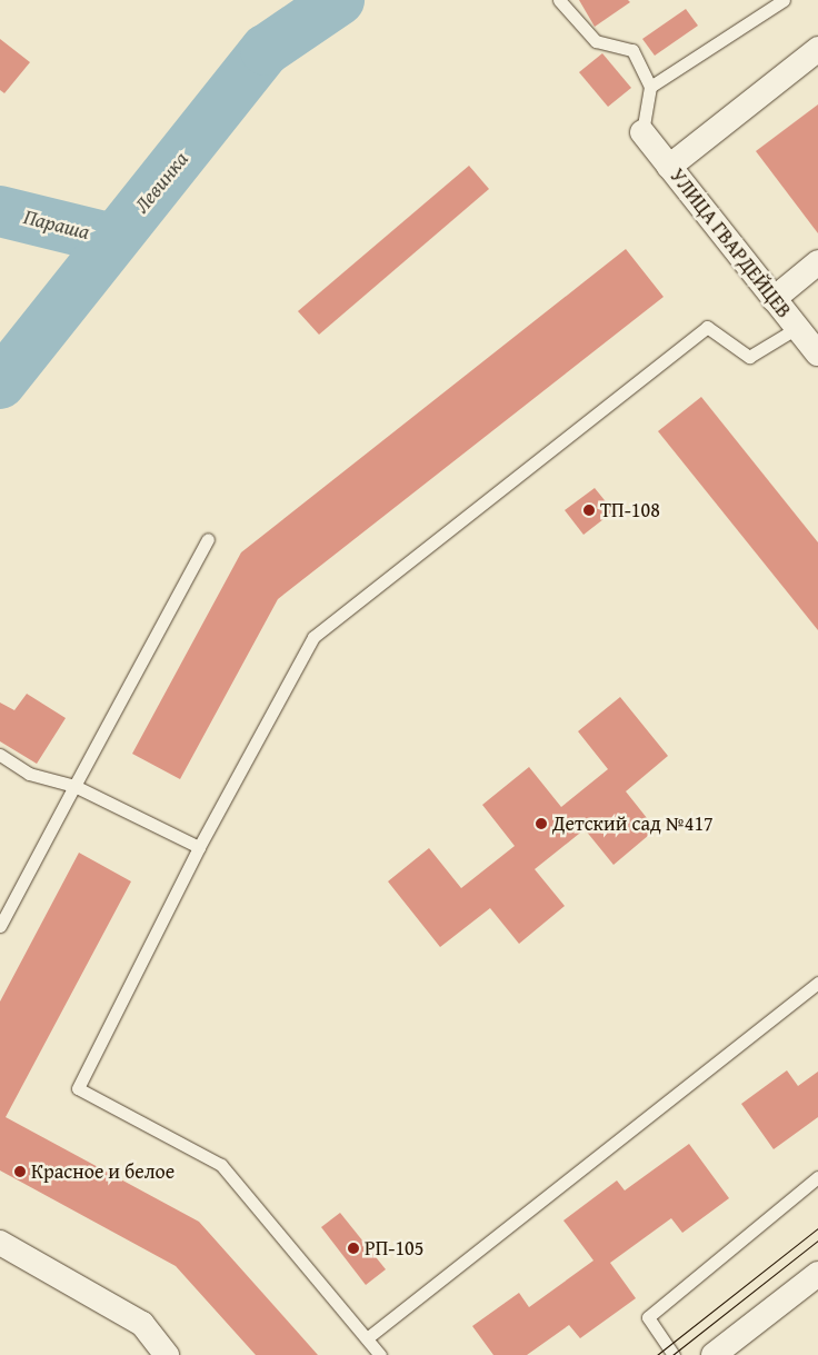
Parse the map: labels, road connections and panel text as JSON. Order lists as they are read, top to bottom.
{
  "streets": {
    "street": ["УЛИЦА ГВАРДЕЙЦЕВ"]
  },
  "water": ["Левинка", "Параша"],
  "places": [
    "ТП-108",
    "Детский сад №417",
    "Красное и белое",
    "РП-105"
  ]
}
